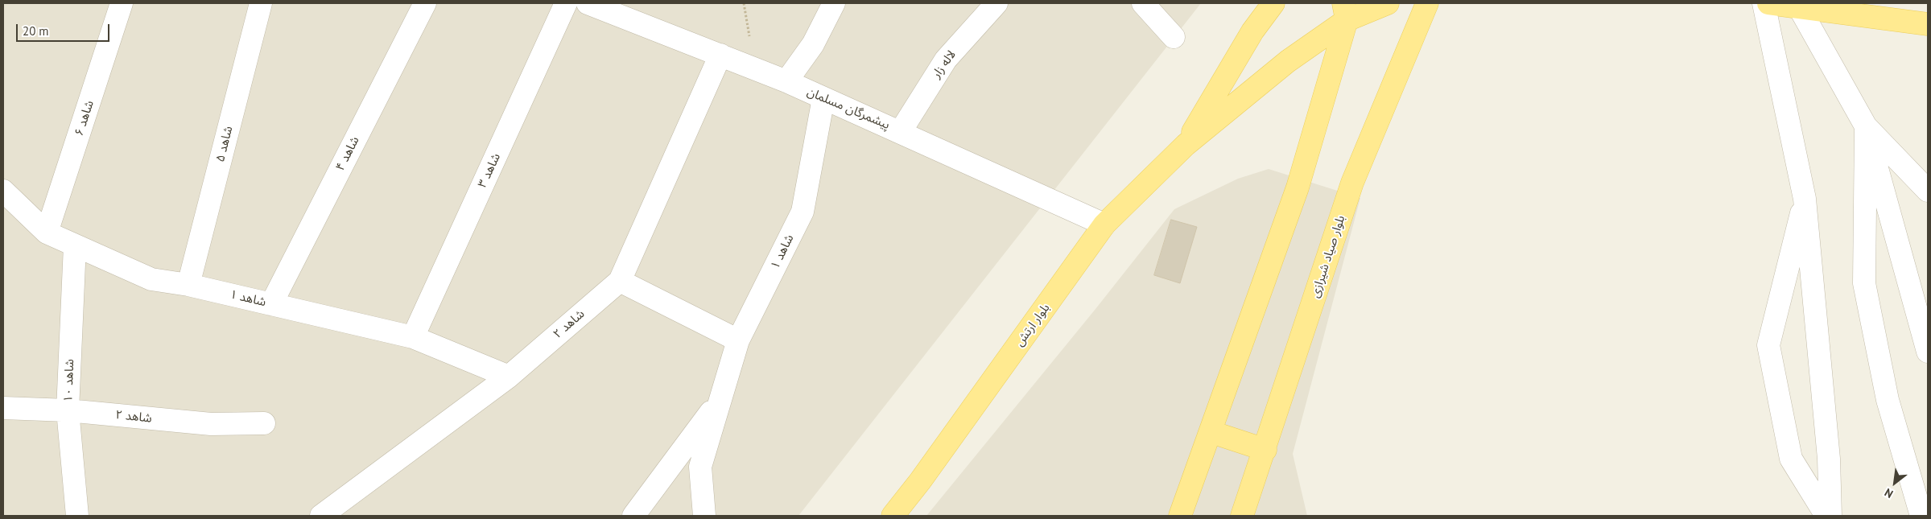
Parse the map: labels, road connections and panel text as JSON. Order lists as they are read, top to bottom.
{
  "streets": {
    "main road": ["بلوار صیاد شیرازی", "بلوار ارتش"],
    "street": [
      "لاله زار",
      "پیشمرگان مسلمان",
      "شاهد ۶",
      "شاهد ۵",
      "شاهد ۴",
      "شاهد ۳",
      "شاهد ۱",
      "شاهد ۲",
      "شاهد ۱۰"
    ]
  },
  "crossings": [
    ["لاله زار", "پیشمرگان مسلمان"],
    ["پیشمرگان مسلمان", "شاهد ۱"],
    ["پیشمرگان مسلمان", "شاهد ۲"],
    ["پیشمرگان مسلمان", "بلوار ارتش"],
    ["شاهد ۶", "شاهد ۱"],
    ["شاهد ۵", "شاهد ۱"],
    ["شاهد ۴", "شاهد ۱"],
    ["شاهد ۳", "شاهد ۱"],
    ["شاهد ۱", "شاهد ۲"],
    ["شاهد ۱", "شاهد ۱۰"],
    ["شاهد ۲", "شاهد ۱۰"]
  ],
  "scale_bar": "20 m",
  "north": "bottom left"
}
